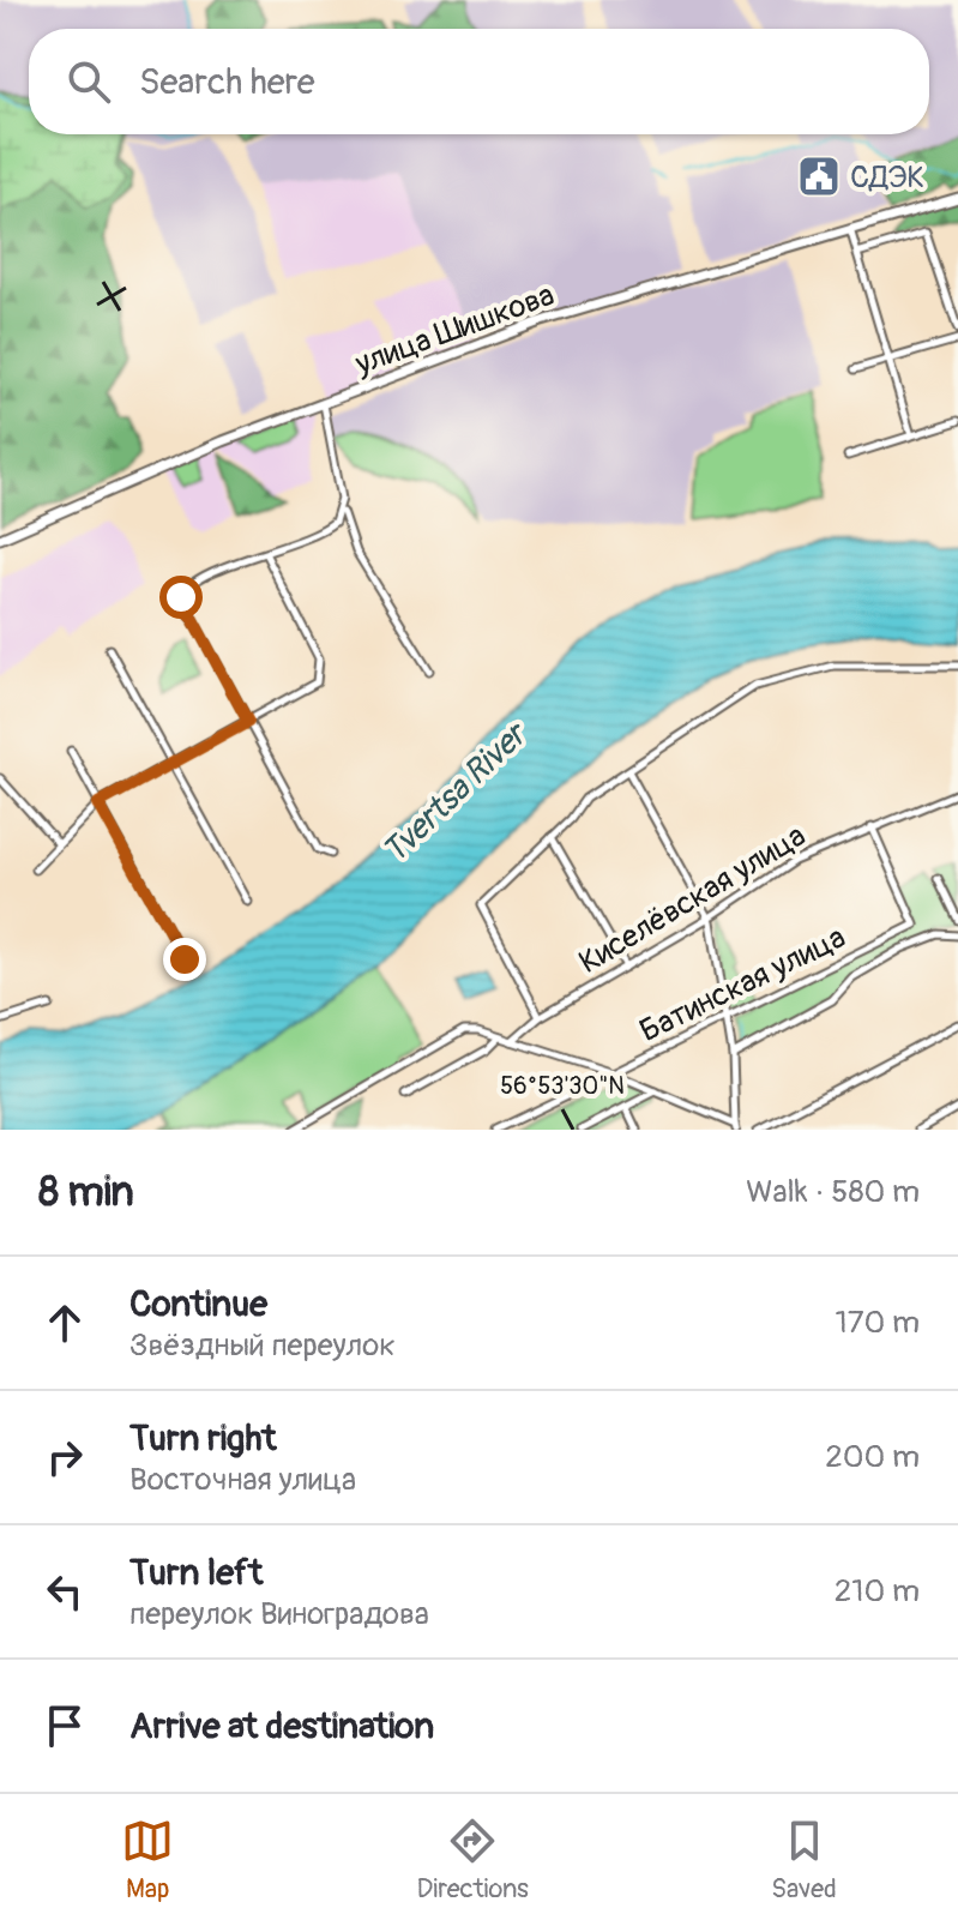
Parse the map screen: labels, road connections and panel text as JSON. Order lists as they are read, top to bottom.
{
  "streets": {
    "main road": ["улица Шишкова"],
    "street": ["Киселёвская улица", "Батинская улица"]
  },
  "crossings": [
    ["Киселёвская улица", "Батинская улица"]
  ],
  "water": ["Tvertsa River"],
  "places": {
    "public building": ["СДЭК"]
  },
  "page": {
    "search": "Search here",
    "heading": ["8 min", "Walk · 580 m"],
    "list": [
      ["Continue", "Звёздный переулок", "170 m"],
      ["Turn right", "Восточная улица", "200 m"],
      ["Turn left", "переулок Виноградова", "210 m"],
      "Arrive at destination"
    ],
    "nav": ["Map", "Directions", "Saved"]
  },
  "coordinates": ["56°53'30\"N"]
}
